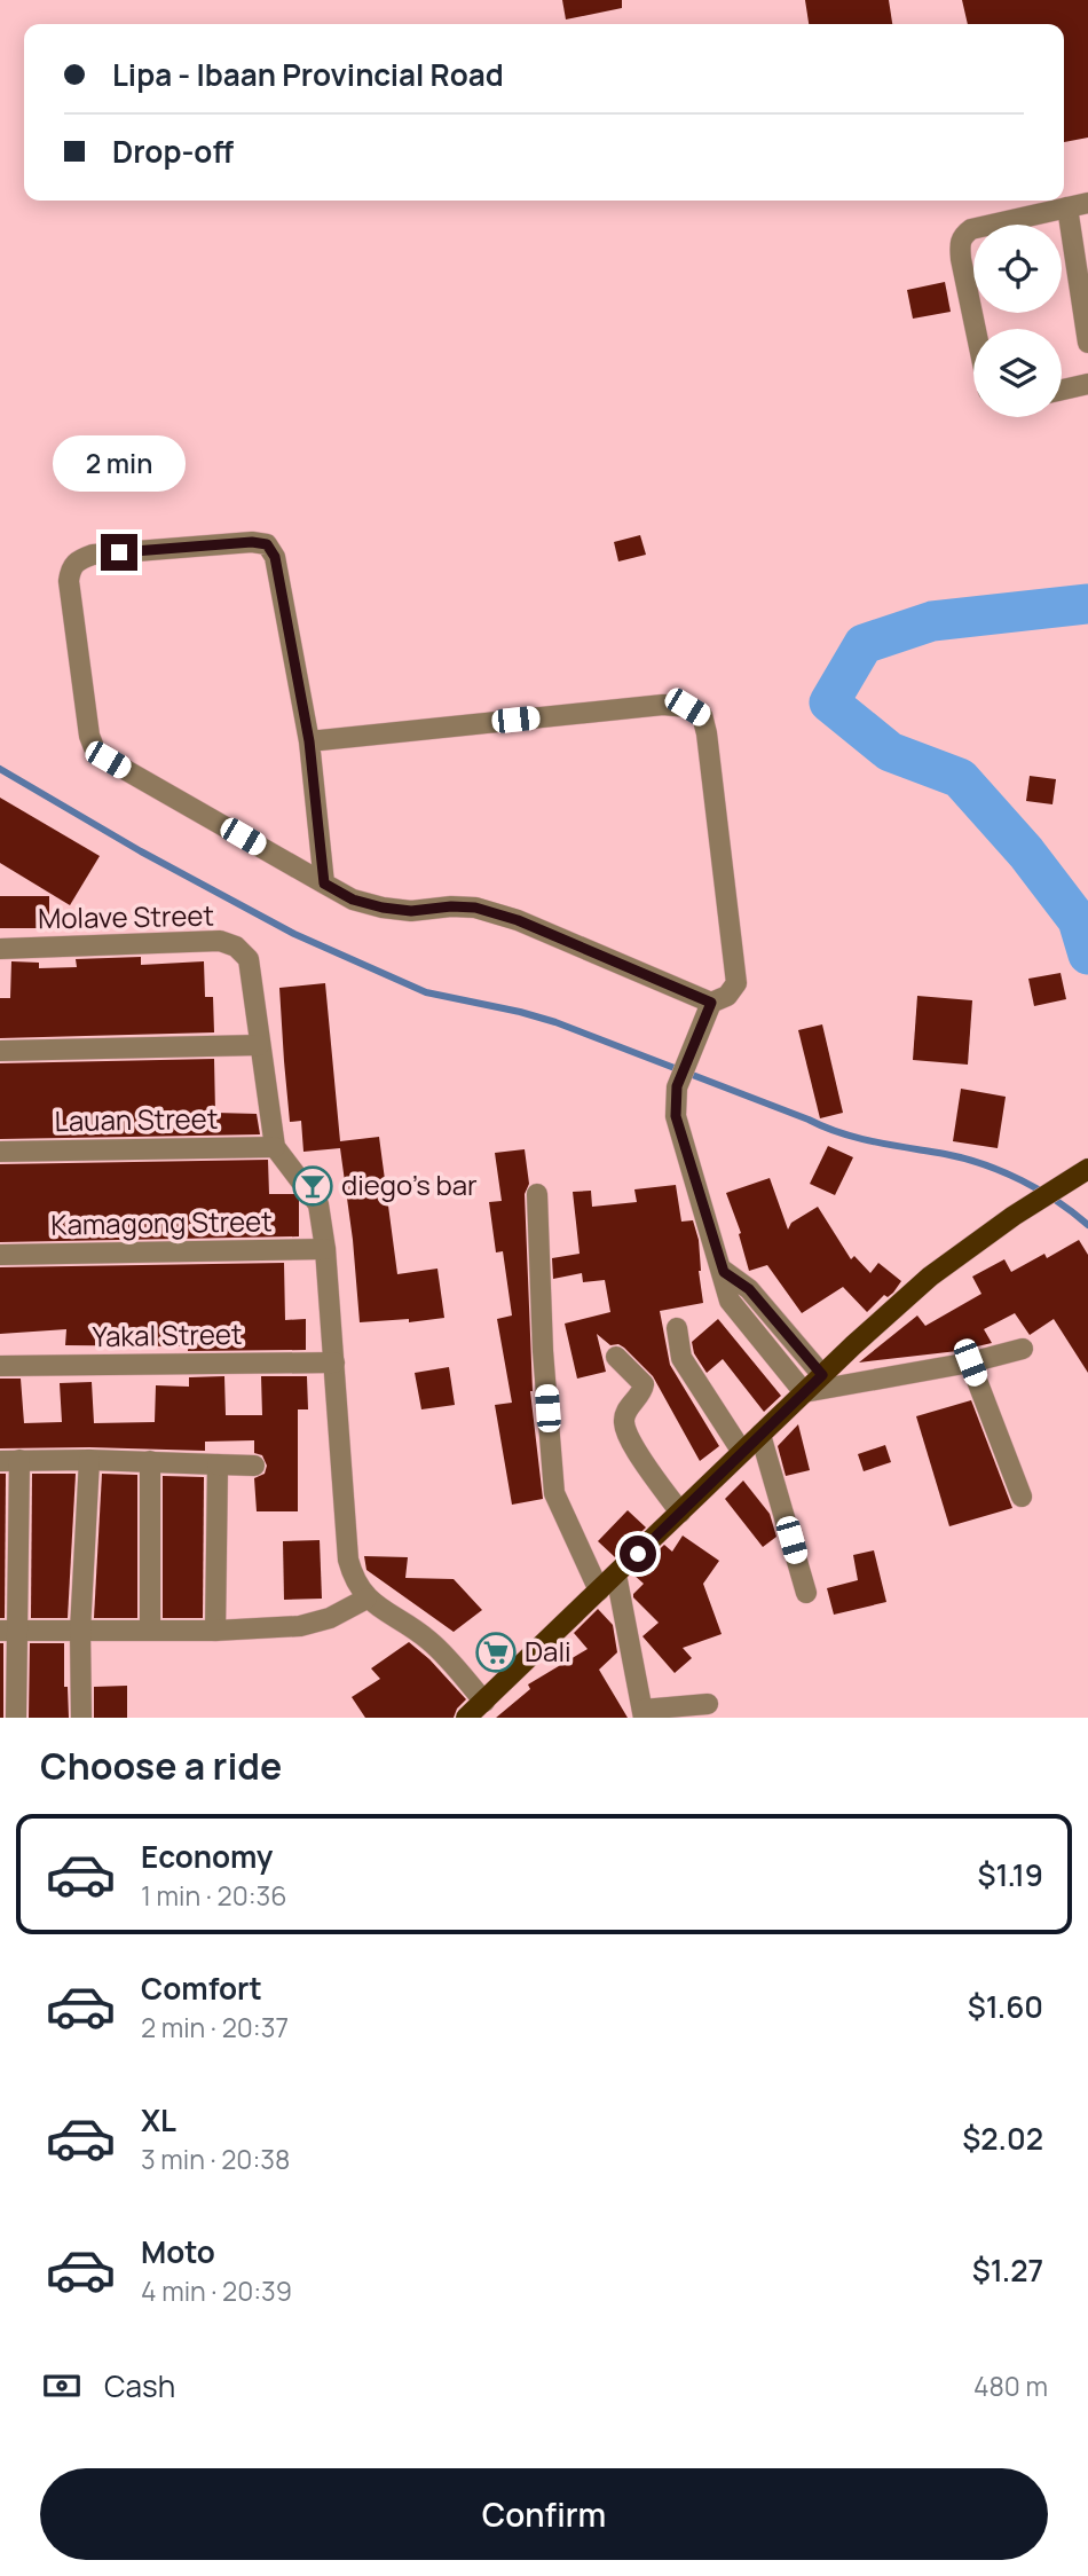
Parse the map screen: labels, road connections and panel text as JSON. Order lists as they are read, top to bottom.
{
  "streets": {
    "street": [
      "Molave Street",
      "Lauan Street",
      "Kamagong Street",
      "Yakal Street"
    ]
  },
  "places": {
    "bar": ["diego's bar"],
    "supermarket": ["Dali"]
  },
  "page": {
    "banner": ["Lipa - Ibaan Provincial Road", "Drop-off"],
    "bubble": "2 min",
    "heading": "Choose a ride",
    "list": [
      {
        "name": "Economy",
        "note": "1 min · 20:36",
        "value": "$1.19"
      },
      {
        "name": "Comfort",
        "note": "2 min · 20:37",
        "value": "$1.60"
      },
      {
        "name": "XL",
        "note": "3 min · 20:38",
        "value": "$2.02"
      },
      {
        "name": "Moto",
        "note": "4 min · 20:39",
        "value": "$1.27"
      }
    ],
    "pay": ["Cash", "480 m"],
    "buttons": "Confirm"
  }
}
